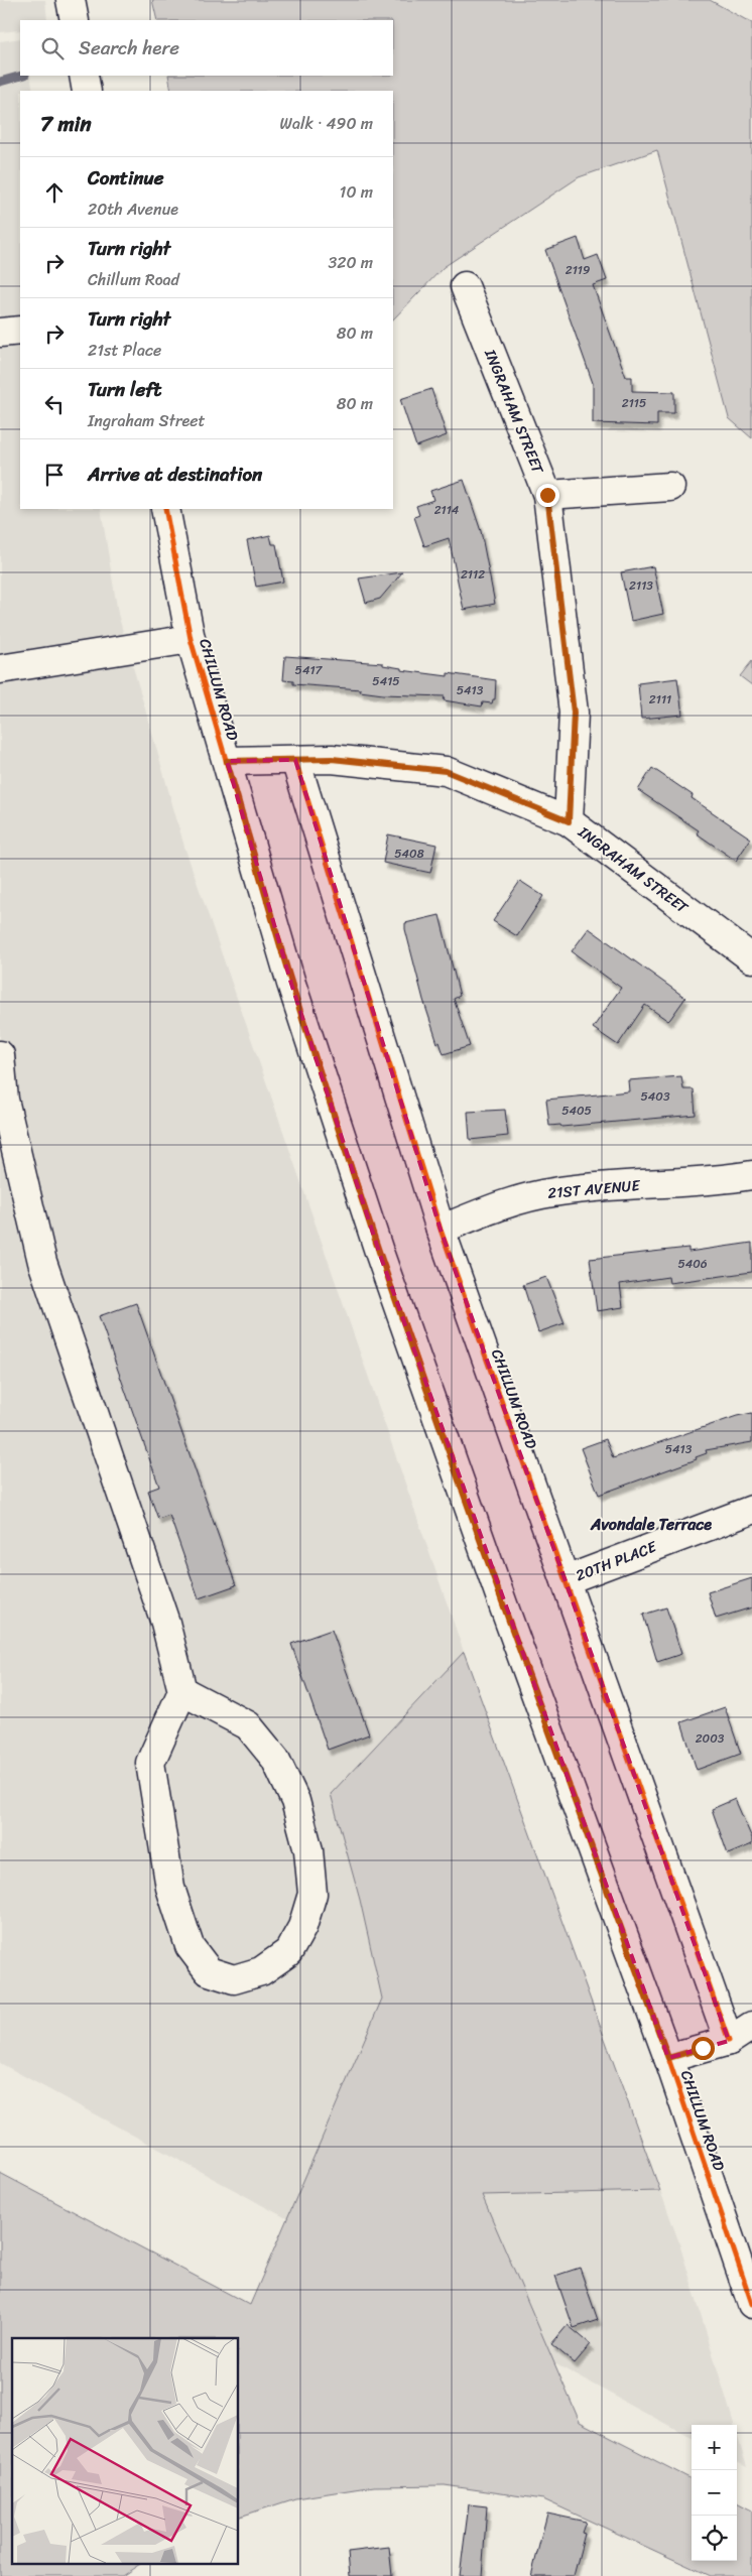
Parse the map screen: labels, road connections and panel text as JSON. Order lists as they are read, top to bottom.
{
  "streets": {
    "street": [
      "INGRAHAM STREET",
      "CHILLUM ROAD",
      "21ST AVENUE",
      "20TH PLACE"
    ]
  },
  "crossings": [
    ["CHILLUM ROAD", "21ST AVENUE"],
    ["CHILLUM ROAD", "20TH PLACE"]
  ],
  "districts": ["Avondale Terrace"],
  "house_numbers": [
    "2119",
    "2115",
    "2114",
    "2112",
    "2113",
    "5417",
    "5415",
    "5413",
    "2111",
    "5408",
    "5403",
    "5405",
    "5406",
    "5413",
    "2003"
  ],
  "page": {
    "search": "Search here",
    "heading": ["7 min", "Walk · 490 m"],
    "list": [
      ["Continue", "20th Avenue", "10 m"],
      ["Turn right", "Chillum Road", "320 m"],
      ["Turn right", "21st Place", "80 m"],
      ["Turn left", "Ingraham Street", "80 m"],
      "Arrive at destination"
    ],
    "map_buttons": ["+", "−"]
  }
}
